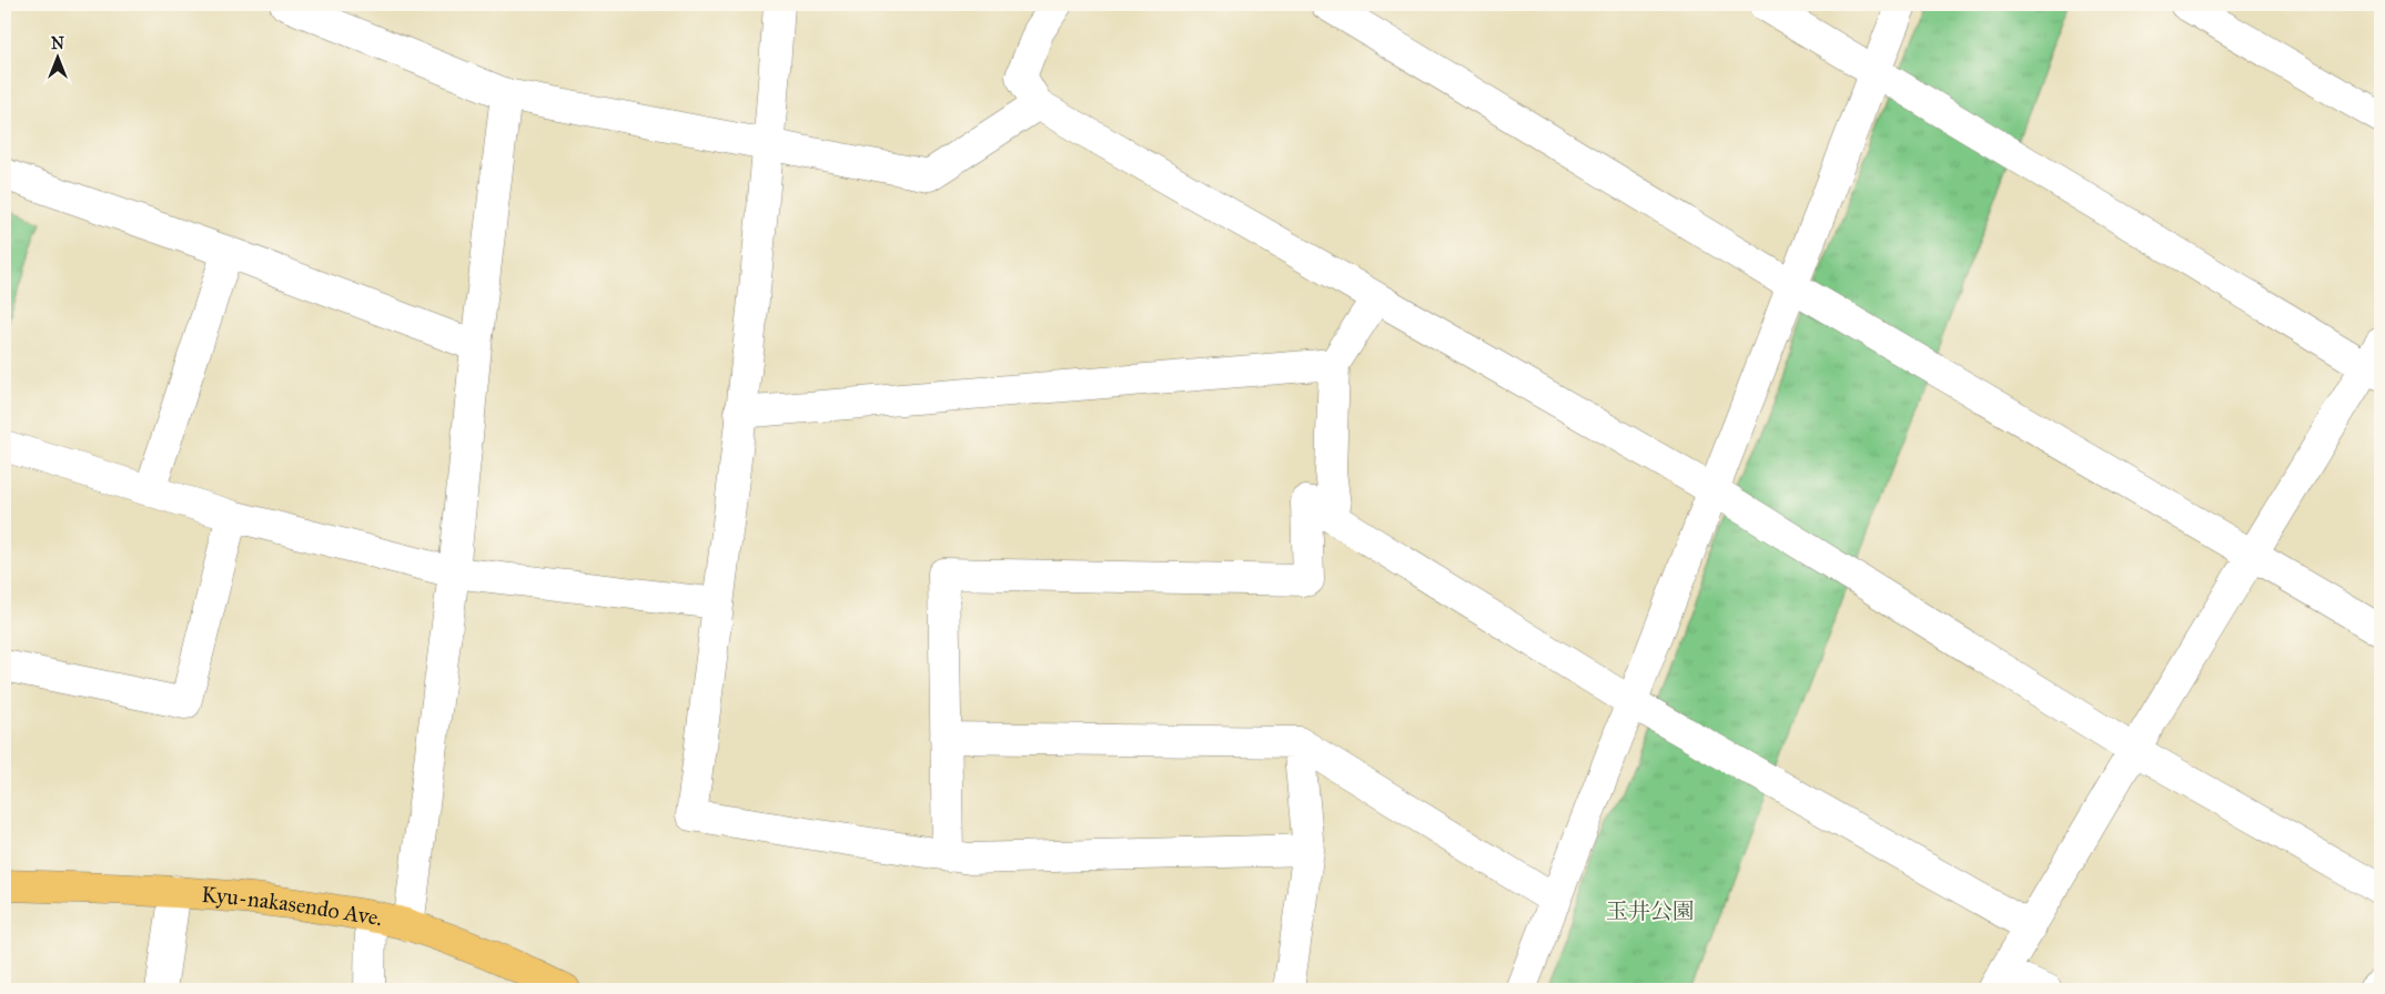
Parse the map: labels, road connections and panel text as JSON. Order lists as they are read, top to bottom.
{
  "streets": {
    "main road": ["Kyu-nakasendo Ave."]
  },
  "parks": ["玉井公園"],
  "north": "top"
}
